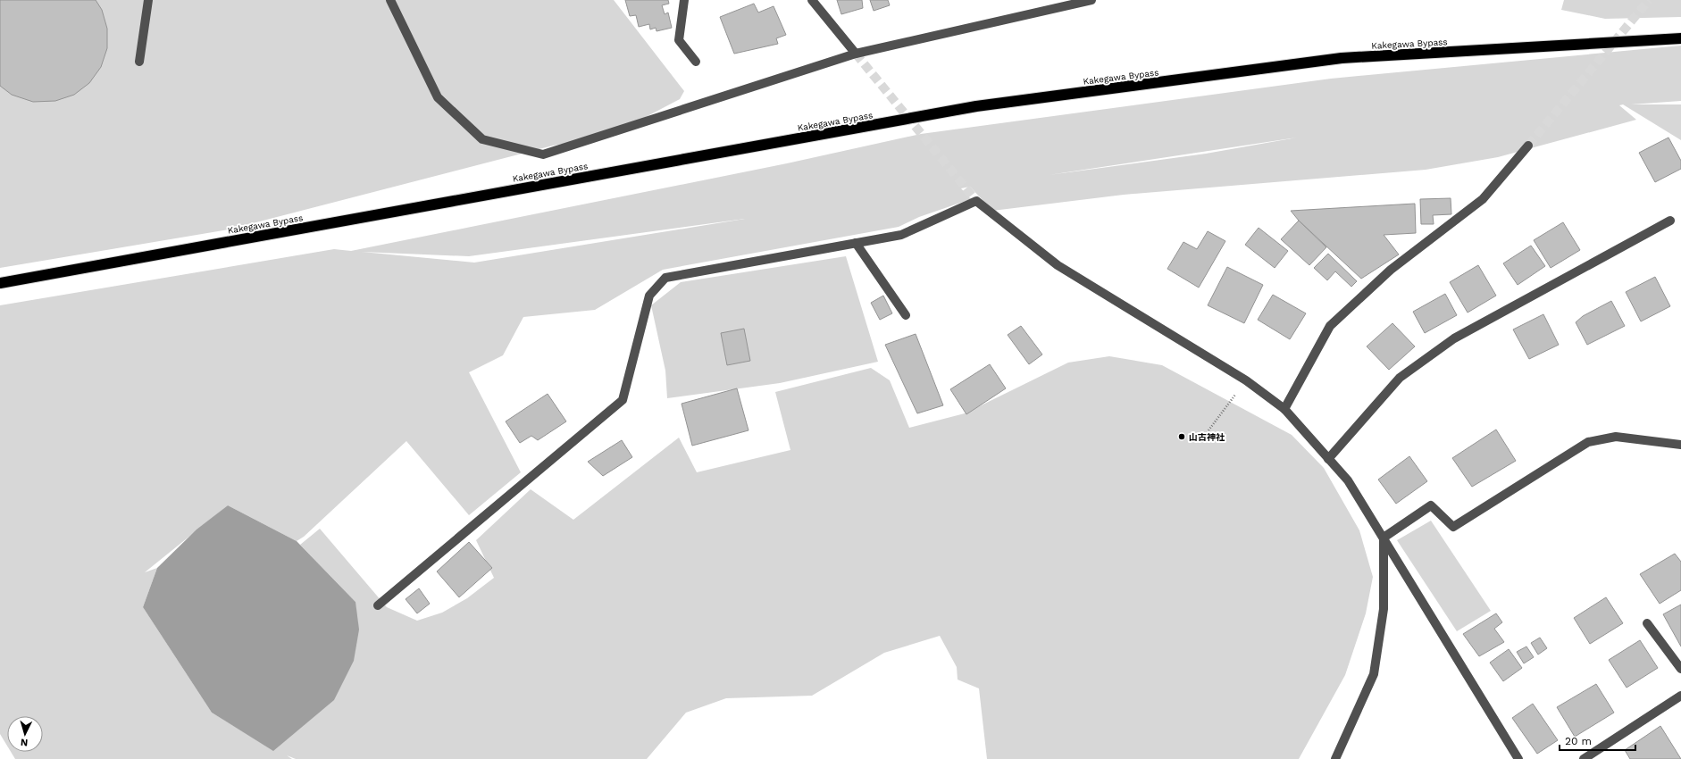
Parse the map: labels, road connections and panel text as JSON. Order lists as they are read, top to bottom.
{
  "streets": {
    "highway": ["Kakegawa Bypass"]
  },
  "places": ["山古神社"],
  "scale_bar": "20 m",
  "north": "bottom"
}
